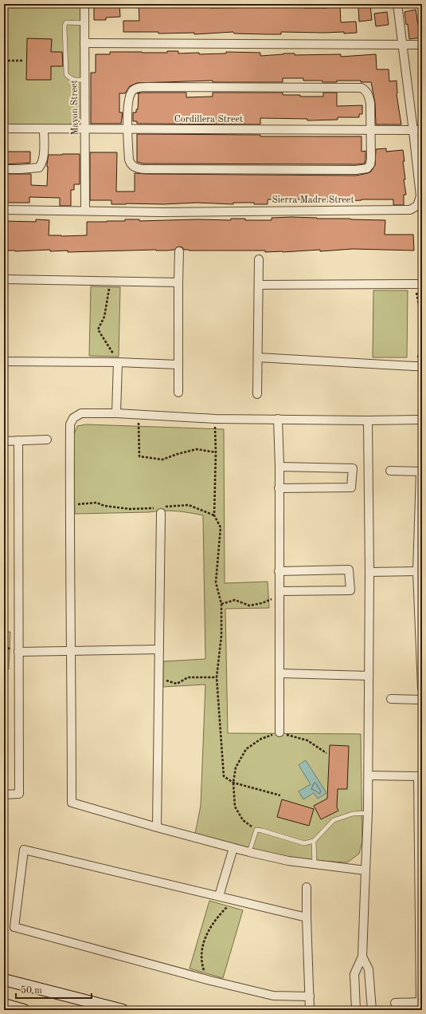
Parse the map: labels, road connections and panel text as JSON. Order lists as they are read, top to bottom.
{
  "streets": {
    "street": ["Mayon Street", "Cordillera Street", "Sierra Madre Street"]
  },
  "crossings": [
    ["Mayon Street", "Cordillera Street"],
    ["Mayon Street", "Sierra Madre Street"],
    ["Cordillera Street", "Sierra Madre Street"]
  ],
  "scale_bar": "50 m"
}
